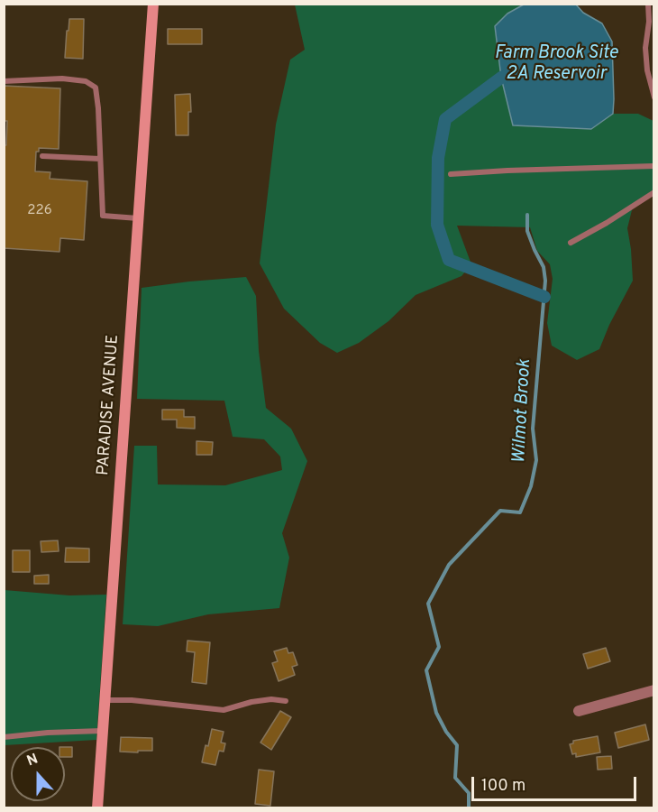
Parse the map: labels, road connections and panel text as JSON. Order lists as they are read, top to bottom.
{
  "streets": {
    "street": ["PARADISE AVENUE"]
  },
  "water": ["Farm Brook Site 2A Reservoir", "Wilmot Brook"],
  "house_numbers": ["226"],
  "scale_bar": "100 m",
  "north": "top"
}
